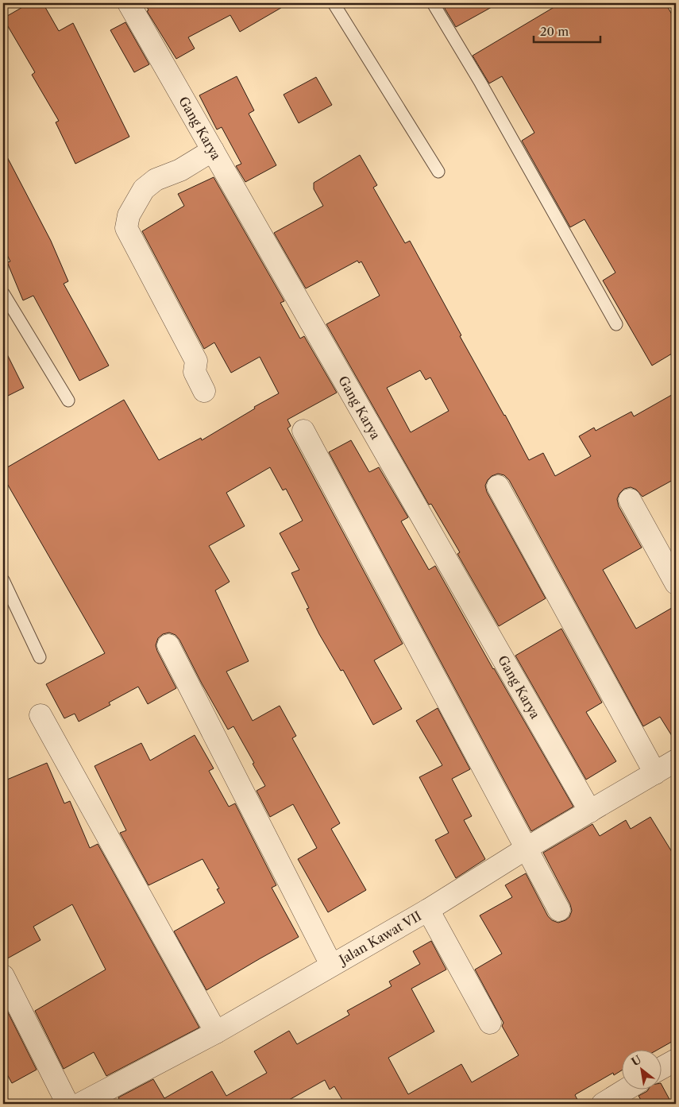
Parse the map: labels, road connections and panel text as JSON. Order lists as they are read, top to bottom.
{
  "streets": {
    "street": ["Gang Karya", "Jalan Kawat VII"]
  },
  "crossings": [
    ["Gang Karya", "Jalan Kawat VII"]
  ],
  "scale_bar": "20 m",
  "north": "top left"
}
